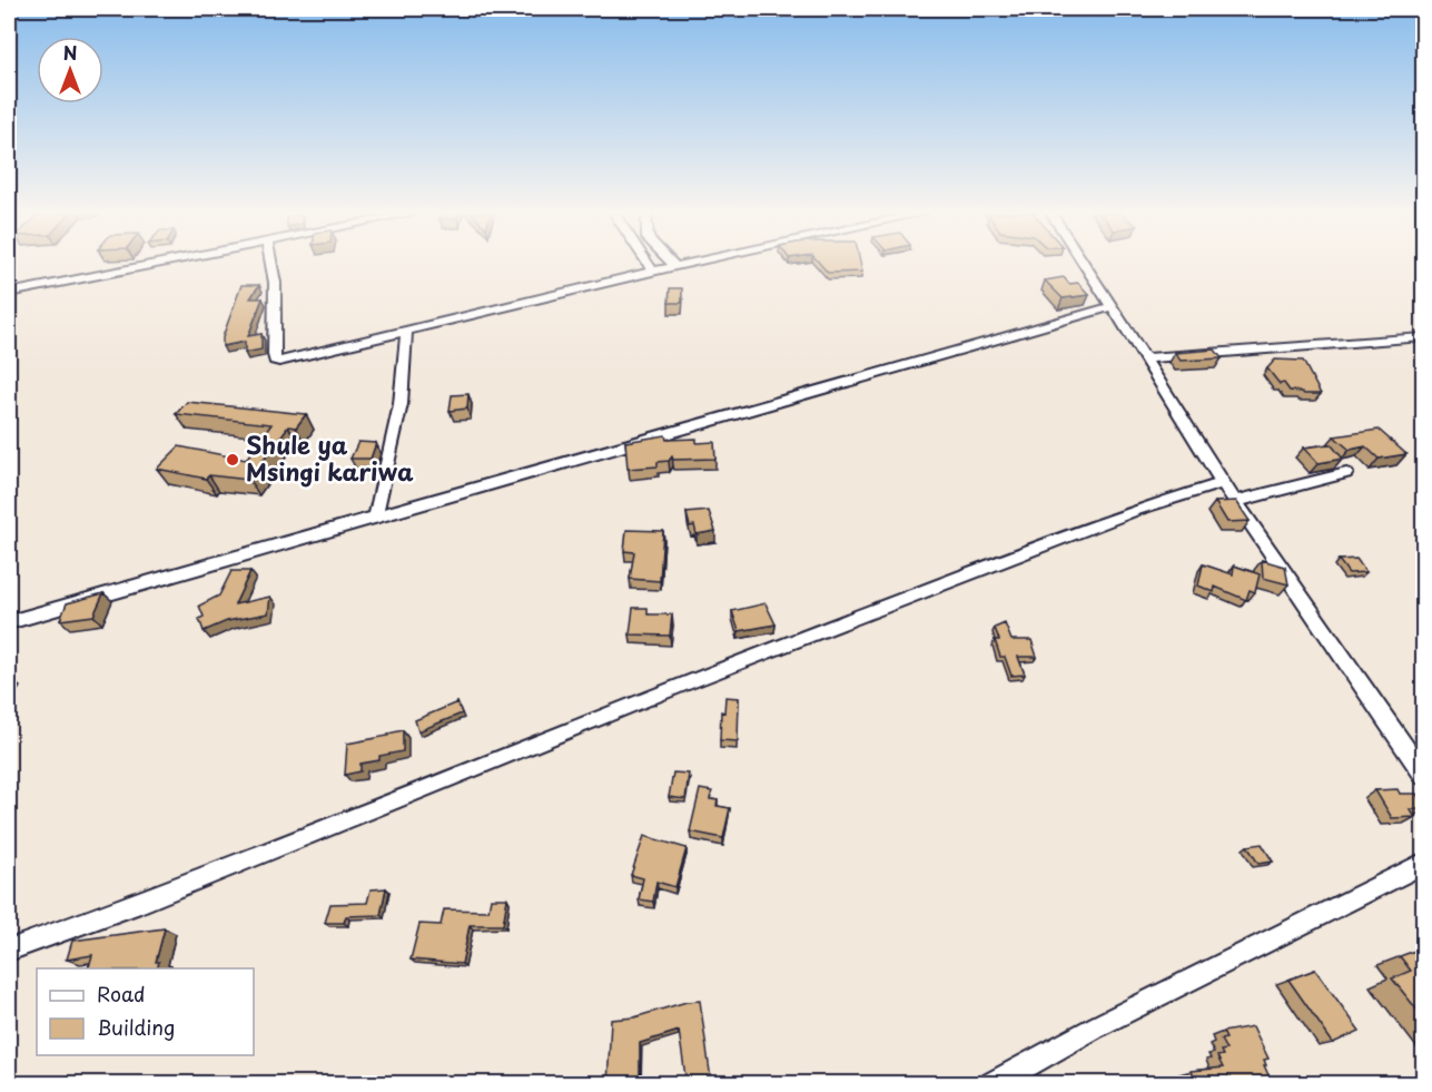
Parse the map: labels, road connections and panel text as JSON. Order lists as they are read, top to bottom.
{
  "places": ["Shule ya Msingi kariwa"],
  "legend": ["Road", "Building"],
  "north": "top"
}
